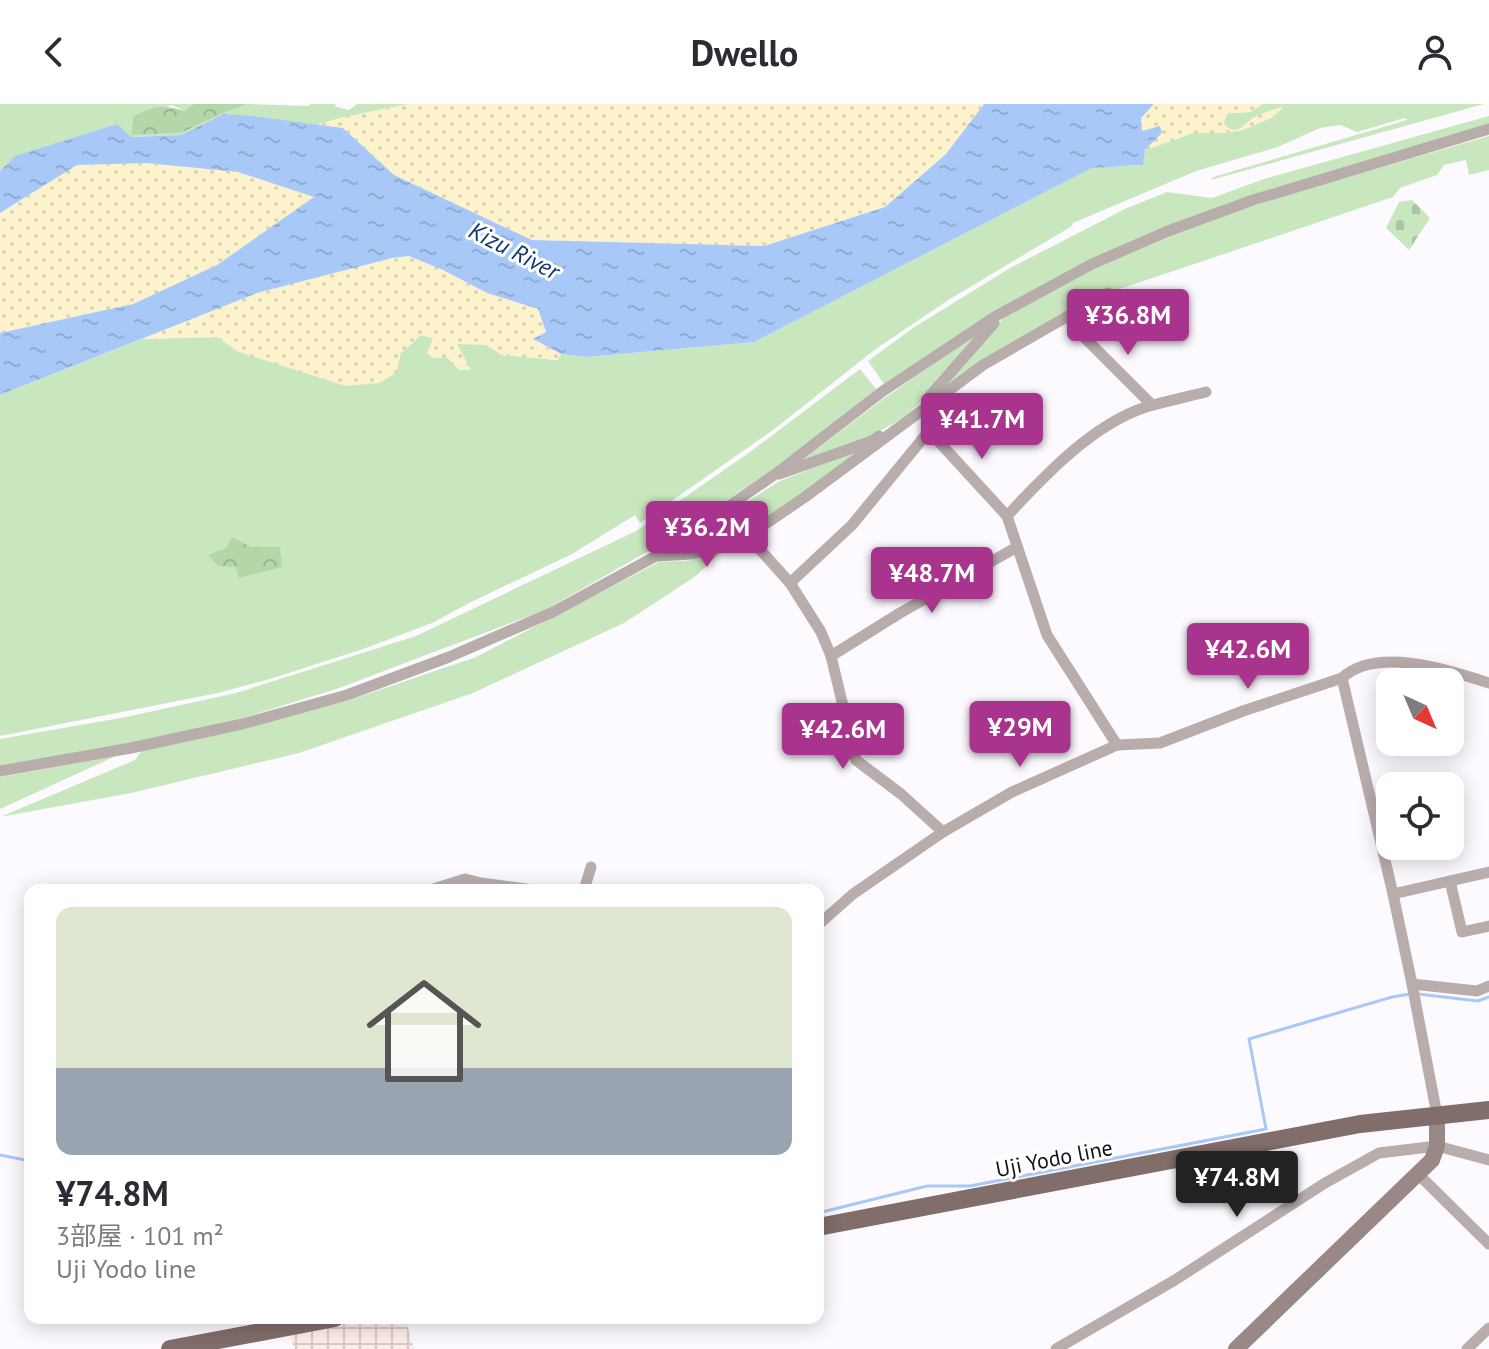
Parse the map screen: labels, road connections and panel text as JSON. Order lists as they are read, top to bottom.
{
  "streets": {
    "main road": ["Uji Yodo line"]
  },
  "water": ["Kizu River"],
  "north": "bottom right",
  "page": {
    "header": "Dwello",
    "price": [
      "¥36.8M",
      "¥41.7M",
      "¥36.2M",
      "¥48.7M",
      "¥42.6M",
      "¥29M",
      "¥42.6M",
      "¥74.8M"
    ],
    "list": [
      {
        "name": "¥74.8M",
        "note": "3部屋 · 101 m² · Uji Yodo line"
      }
    ]
  }
}
